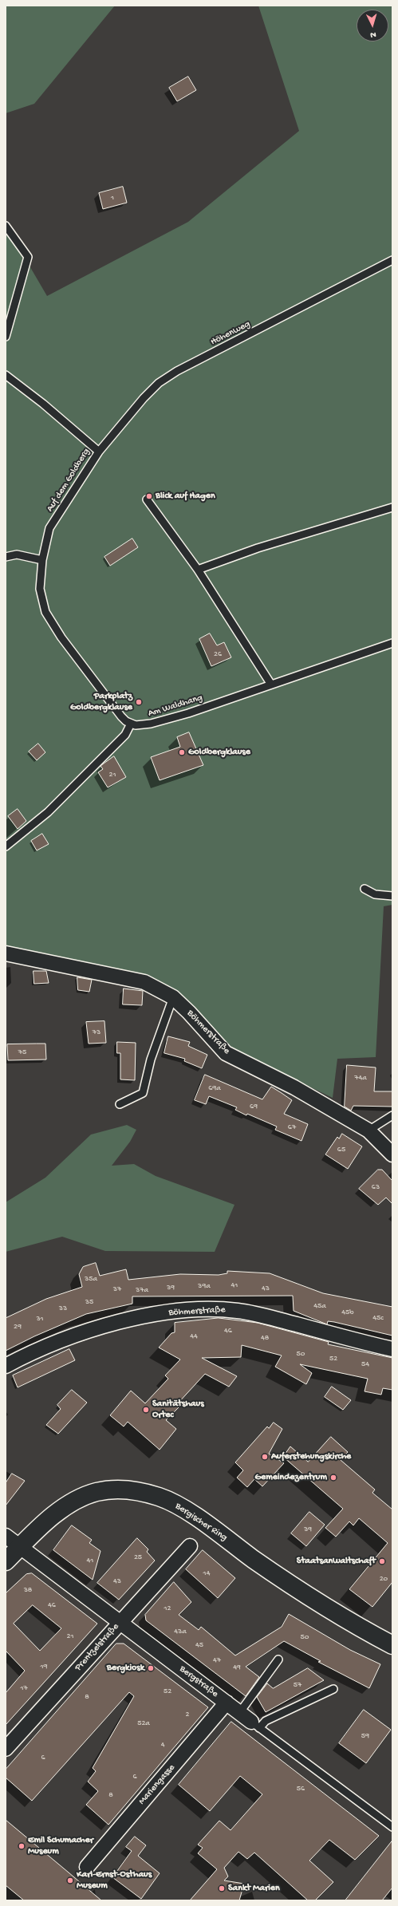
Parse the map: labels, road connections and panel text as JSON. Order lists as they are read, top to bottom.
{
  "streets": {
    "main road": ["Bergischer Ring"],
    "street": [
      "Böhmerstraße",
      "Prentzelstraße",
      "Bergstraße",
      "Mariengasse"
    ],
    "lane": ["Höhenweg", "Auf dem Goldberg", "Am Waldhang"]
  },
  "crossings": [
    ["Höhenweg", "Auf dem Goldberg"],
    ["Auf dem Goldberg", "Am Waldhang"],
    ["Bergischer Ring", "Bergstraße"],
    ["Prentzelstraße", "Bergstraße"],
    ["Bergstraße", "Mariengasse"]
  ],
  "places": [
    "Blick auf Hagen",
    "Parkplatz Goldbergklause",
    "Goldbergklause",
    "Sanitätshaus Ortec",
    "Auferstehungskirche",
    "Gemeindezentrum",
    "Staatsanwaltschaft",
    "Bergkiosk",
    "Emil Schumacher Museum",
    "Karl-Ernst-Osthaus Museum",
    "Sankt Marien"
  ],
  "house_numbers": [
    "1",
    "26",
    "21",
    "73",
    "75",
    "74a",
    "69a",
    "69",
    "67",
    "65",
    "63",
    "35a",
    "41",
    "39a",
    "39",
    "43",
    "37",
    "37a",
    "35",
    "45a",
    "33",
    "45b",
    "45c",
    "31",
    "29",
    "46",
    "44",
    "48",
    "50",
    "52",
    "54",
    "39",
    "25",
    "41",
    "14",
    "20",
    "43",
    "38",
    "46",
    "12",
    "43a",
    "21",
    "50",
    "45",
    "47",
    "19",
    "49",
    "57",
    "17",
    "52",
    "8",
    "2",
    "52a",
    "59",
    "4",
    "6",
    "6",
    "56",
    "8"
  ],
  "north": "bottom"
}
